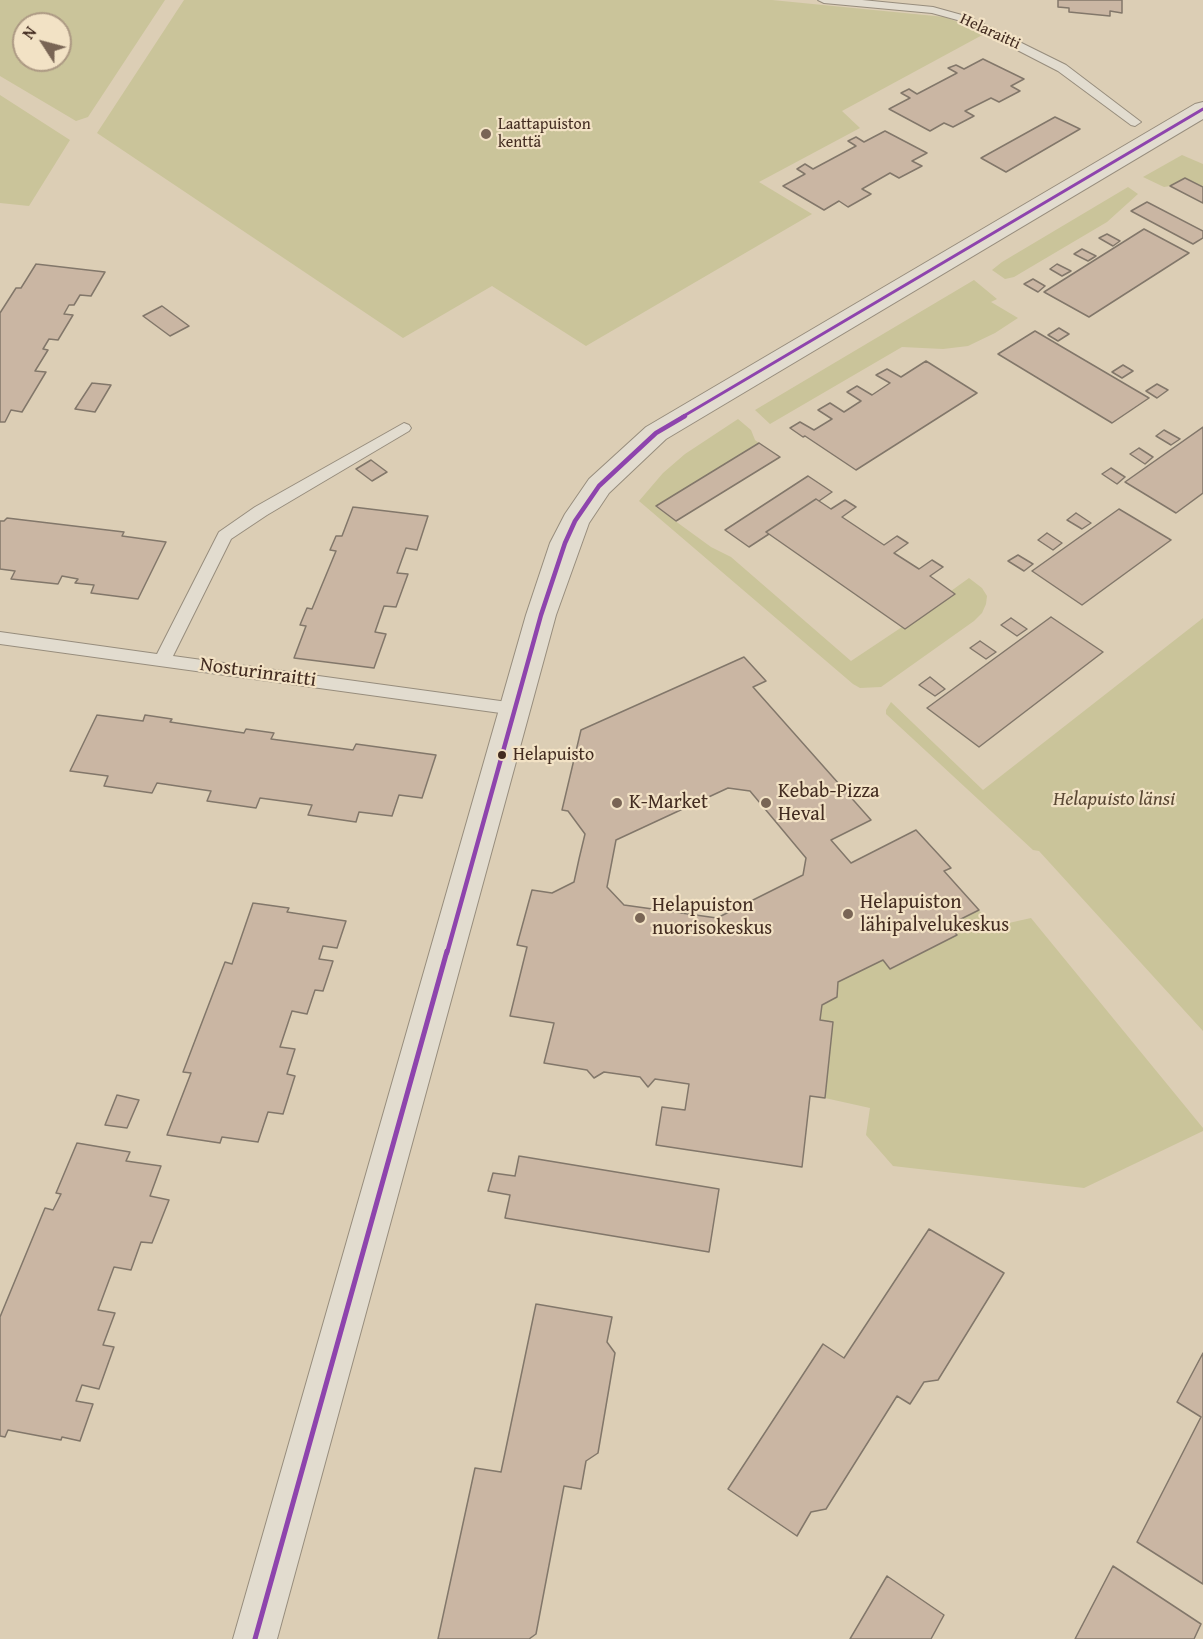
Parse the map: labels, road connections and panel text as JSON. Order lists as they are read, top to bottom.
{
  "streets": {
    "lane": ["Helaraitti", "Nosturinraitti"]
  },
  "parks": ["Helapuisto länsi"],
  "places": [
    "Laattapuiston kenttä",
    "Helapuisto",
    "K-Market",
    "Kebab-Pizza Heval",
    "Helapuiston lähipalvelukeskus",
    "Helapuiston nuorisokeskus"
  ],
  "north": "top left"
}
